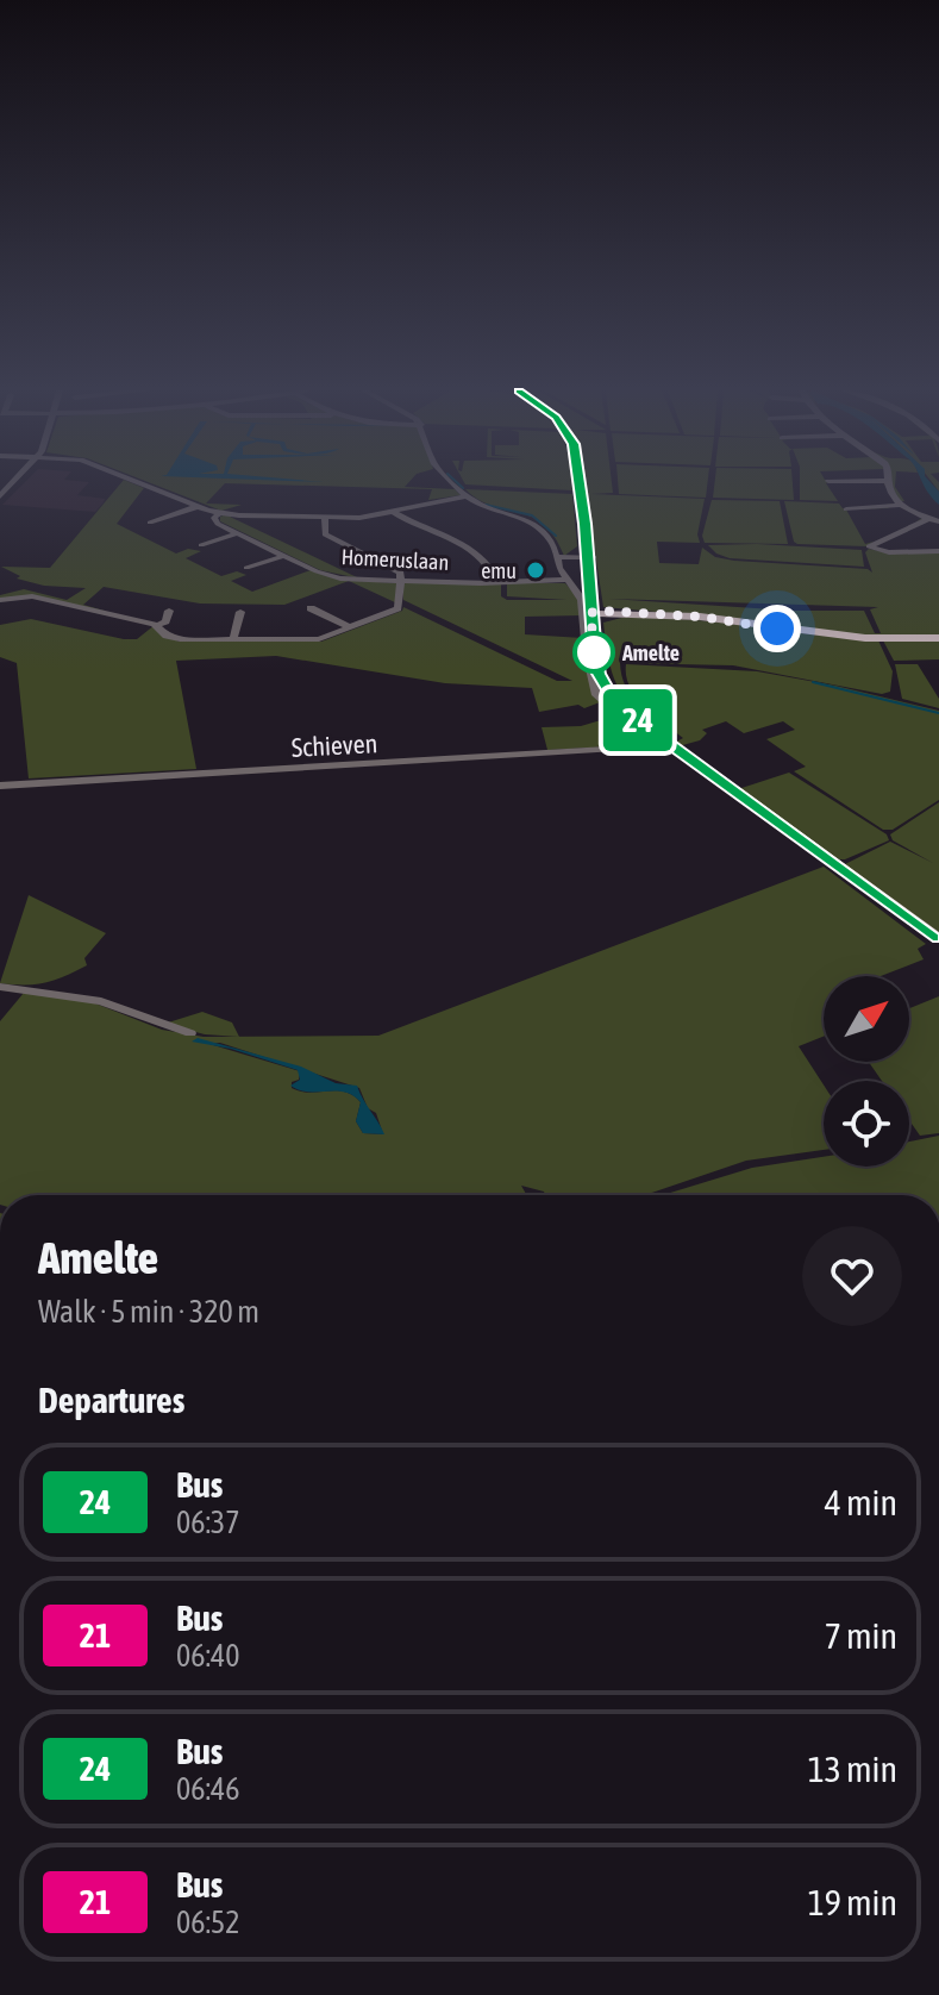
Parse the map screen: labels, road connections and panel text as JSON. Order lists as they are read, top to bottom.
{
  "streets": {
    "street": ["Homeruslaan", "Schieven"]
  },
  "places": ["emu", "Amelte"],
  "lines": ["bus line 24"],
  "north": "top right",
  "page": {
    "on_map": "24",
    "heading": [
      ["Amelte", "Walk · 5 min · 320 m"],
      "Departures"
    ],
    "list": [
      {
        "mark": "24",
        "name": "Bus",
        "note": "06:37",
        "value": "4 min"
      },
      {
        "mark": "21",
        "name": "Bus",
        "note": "06:40",
        "value": "7 min"
      },
      {
        "mark": "24",
        "name": "Bus",
        "note": "06:46",
        "value": "13 min"
      },
      {
        "mark": "21",
        "name": "Bus",
        "note": "06:52",
        "value": "19 min"
      }
    ]
  }
}
